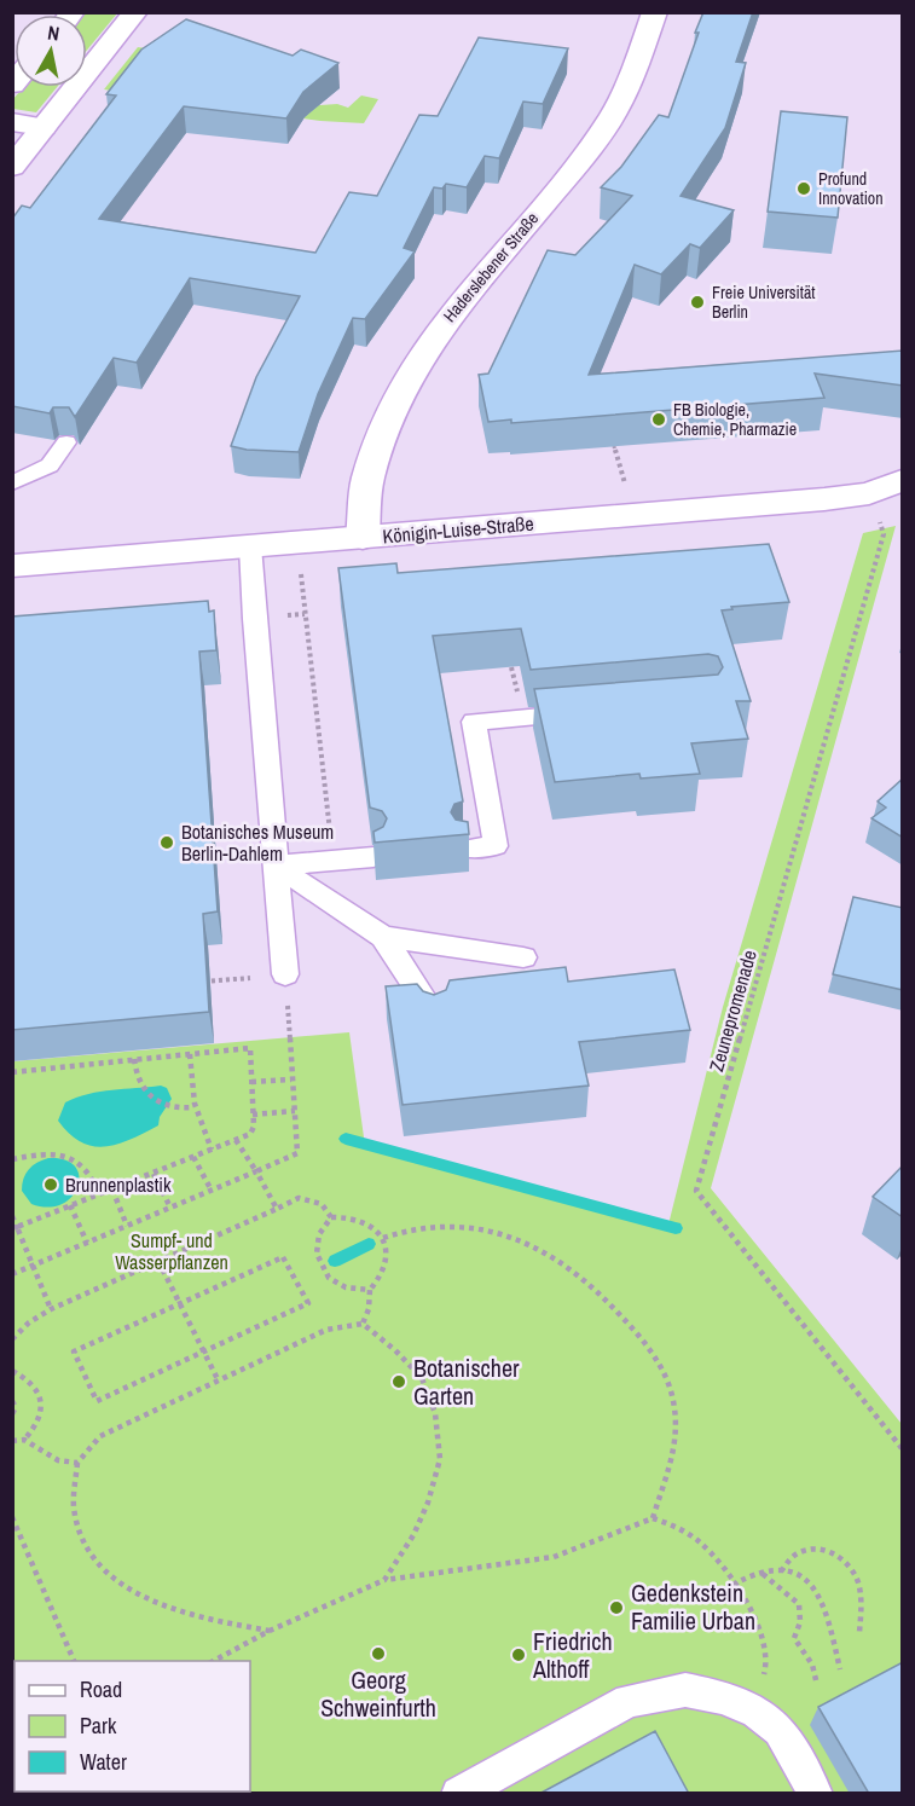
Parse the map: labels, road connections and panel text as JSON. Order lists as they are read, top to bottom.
{
  "streets": {
    "main road": ["Haderslebener Straße", "Königin-Luise-Straße"],
    "path": ["Zeunepromenade"]
  },
  "crossings": [
    ["Haderslebener Straße", "Königin-Luise-Straße"]
  ],
  "parks": ["Sumpf- und Wasserpflanzen"],
  "places": [
    "Profund Innovation",
    "Freie Universität Berlin",
    "FB Biologie, Chemie, Pharmazie",
    "Botanisches Museum Berlin-Dahlem",
    "Brunnenplastik",
    "Botanischer Garten",
    "Gedenkstein Familie Urban",
    "Georg Schweinfurth",
    "Friedrich Althoff"
  ],
  "legend": ["Road", "Park", "Water"],
  "north": "top"
}
